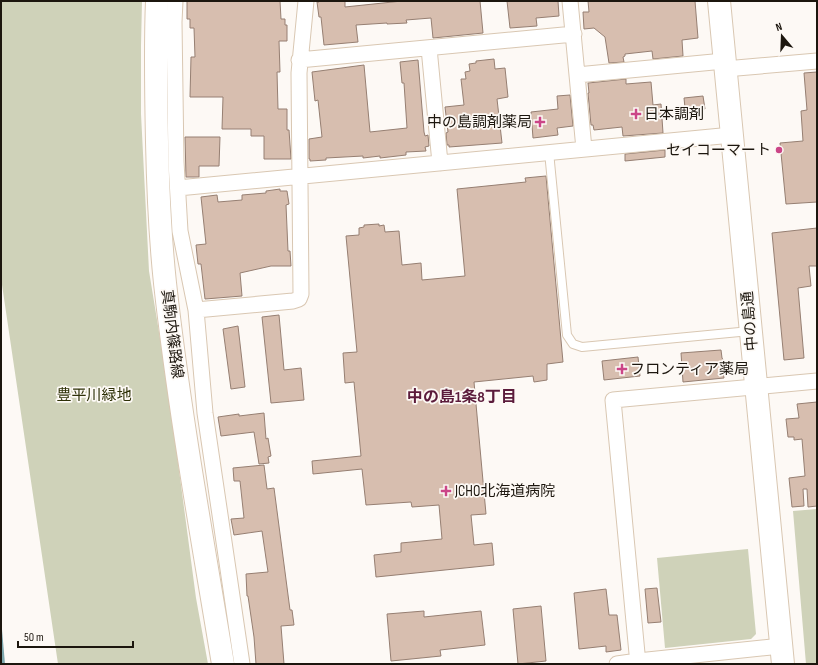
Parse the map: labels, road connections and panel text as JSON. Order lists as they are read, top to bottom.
{
  "streets": {
    "main road": ["中の島通", "真駒内篠路線"]
  },
  "districts": ["中の島1条8丁目"],
  "parks": ["豊平川緑地"],
  "places": {
    "health": [
      "日本調剤",
      "中の島調剤薬局",
      "フロンティア薬局",
      "JCHO北海道病院"
    ],
    "other": ["セイコーマート"]
  },
  "scale_bar": "50 m",
  "north": "top"
}
